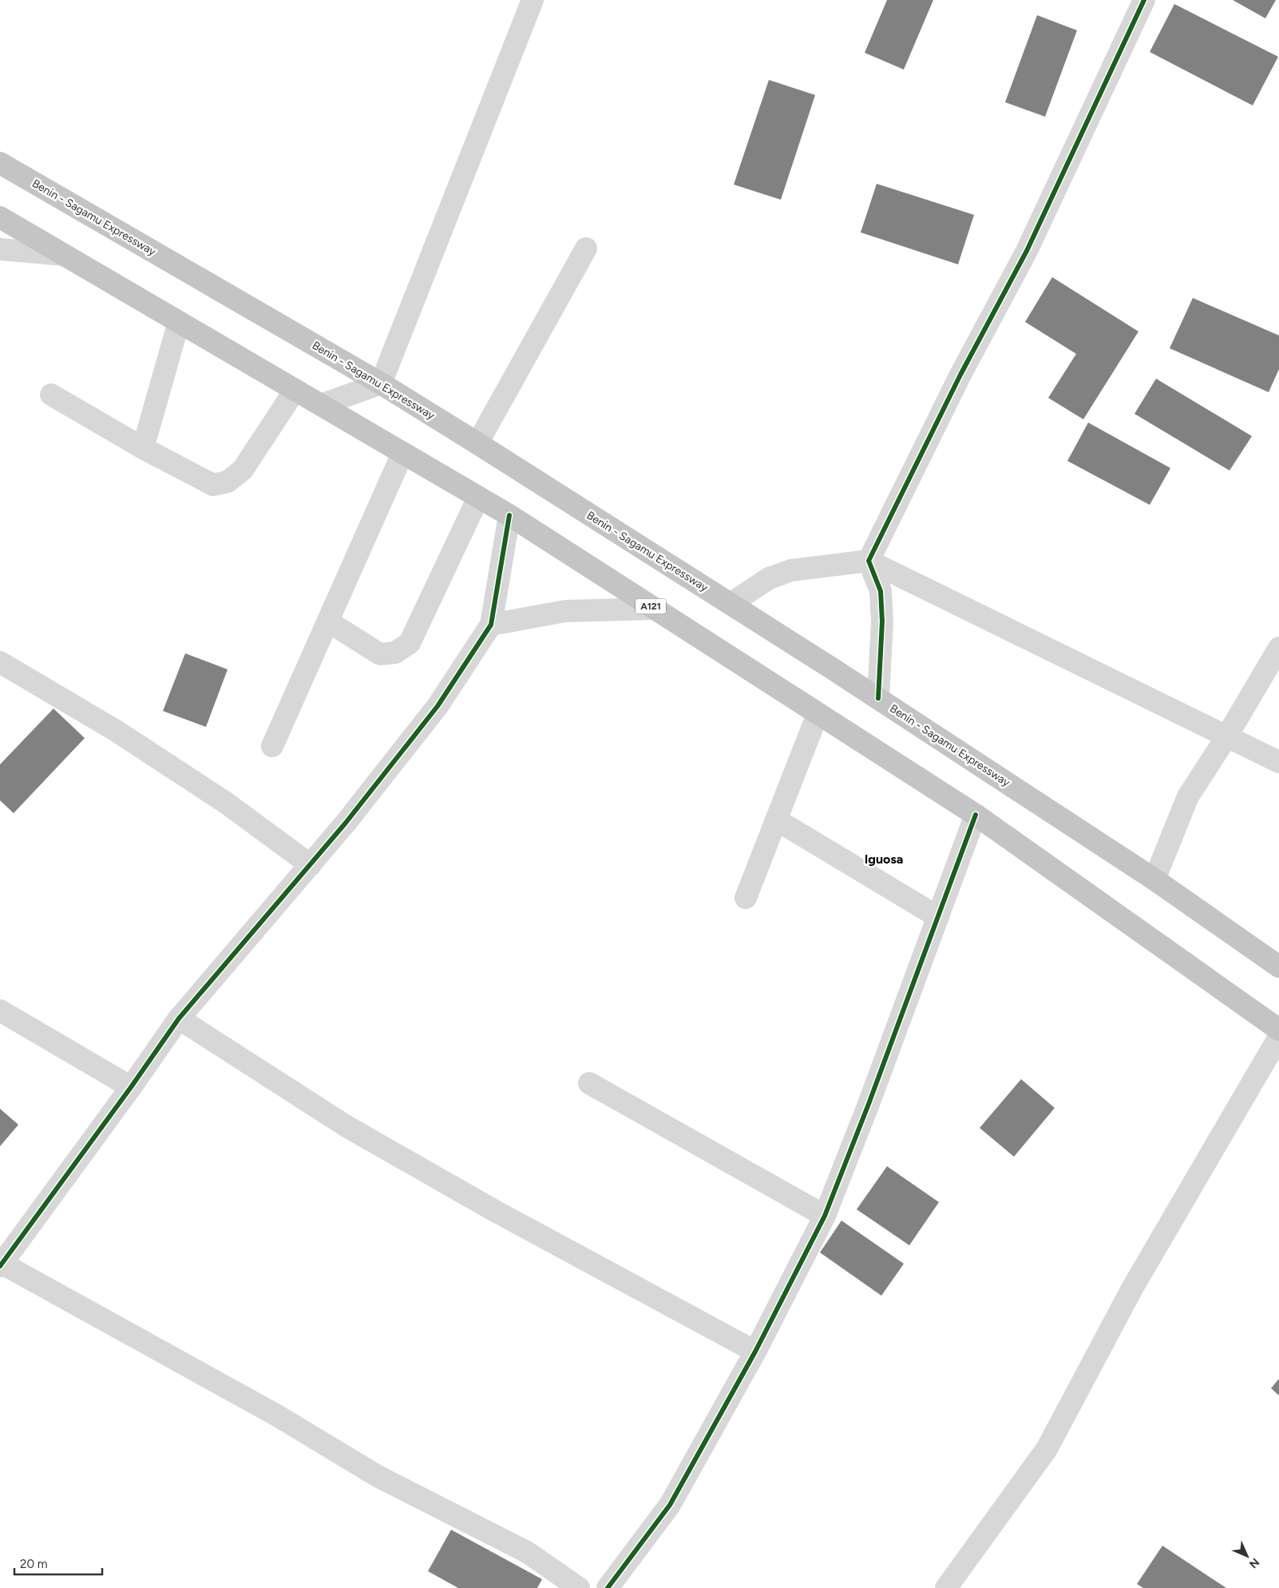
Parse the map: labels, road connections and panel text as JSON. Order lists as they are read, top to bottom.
{
  "streets": {
    "highway": ["Benin - Sagamu Expressway", "A121"]
  },
  "districts": ["Iguosa"],
  "scale_bar": "20 m",
  "north": "bottom right"
}
